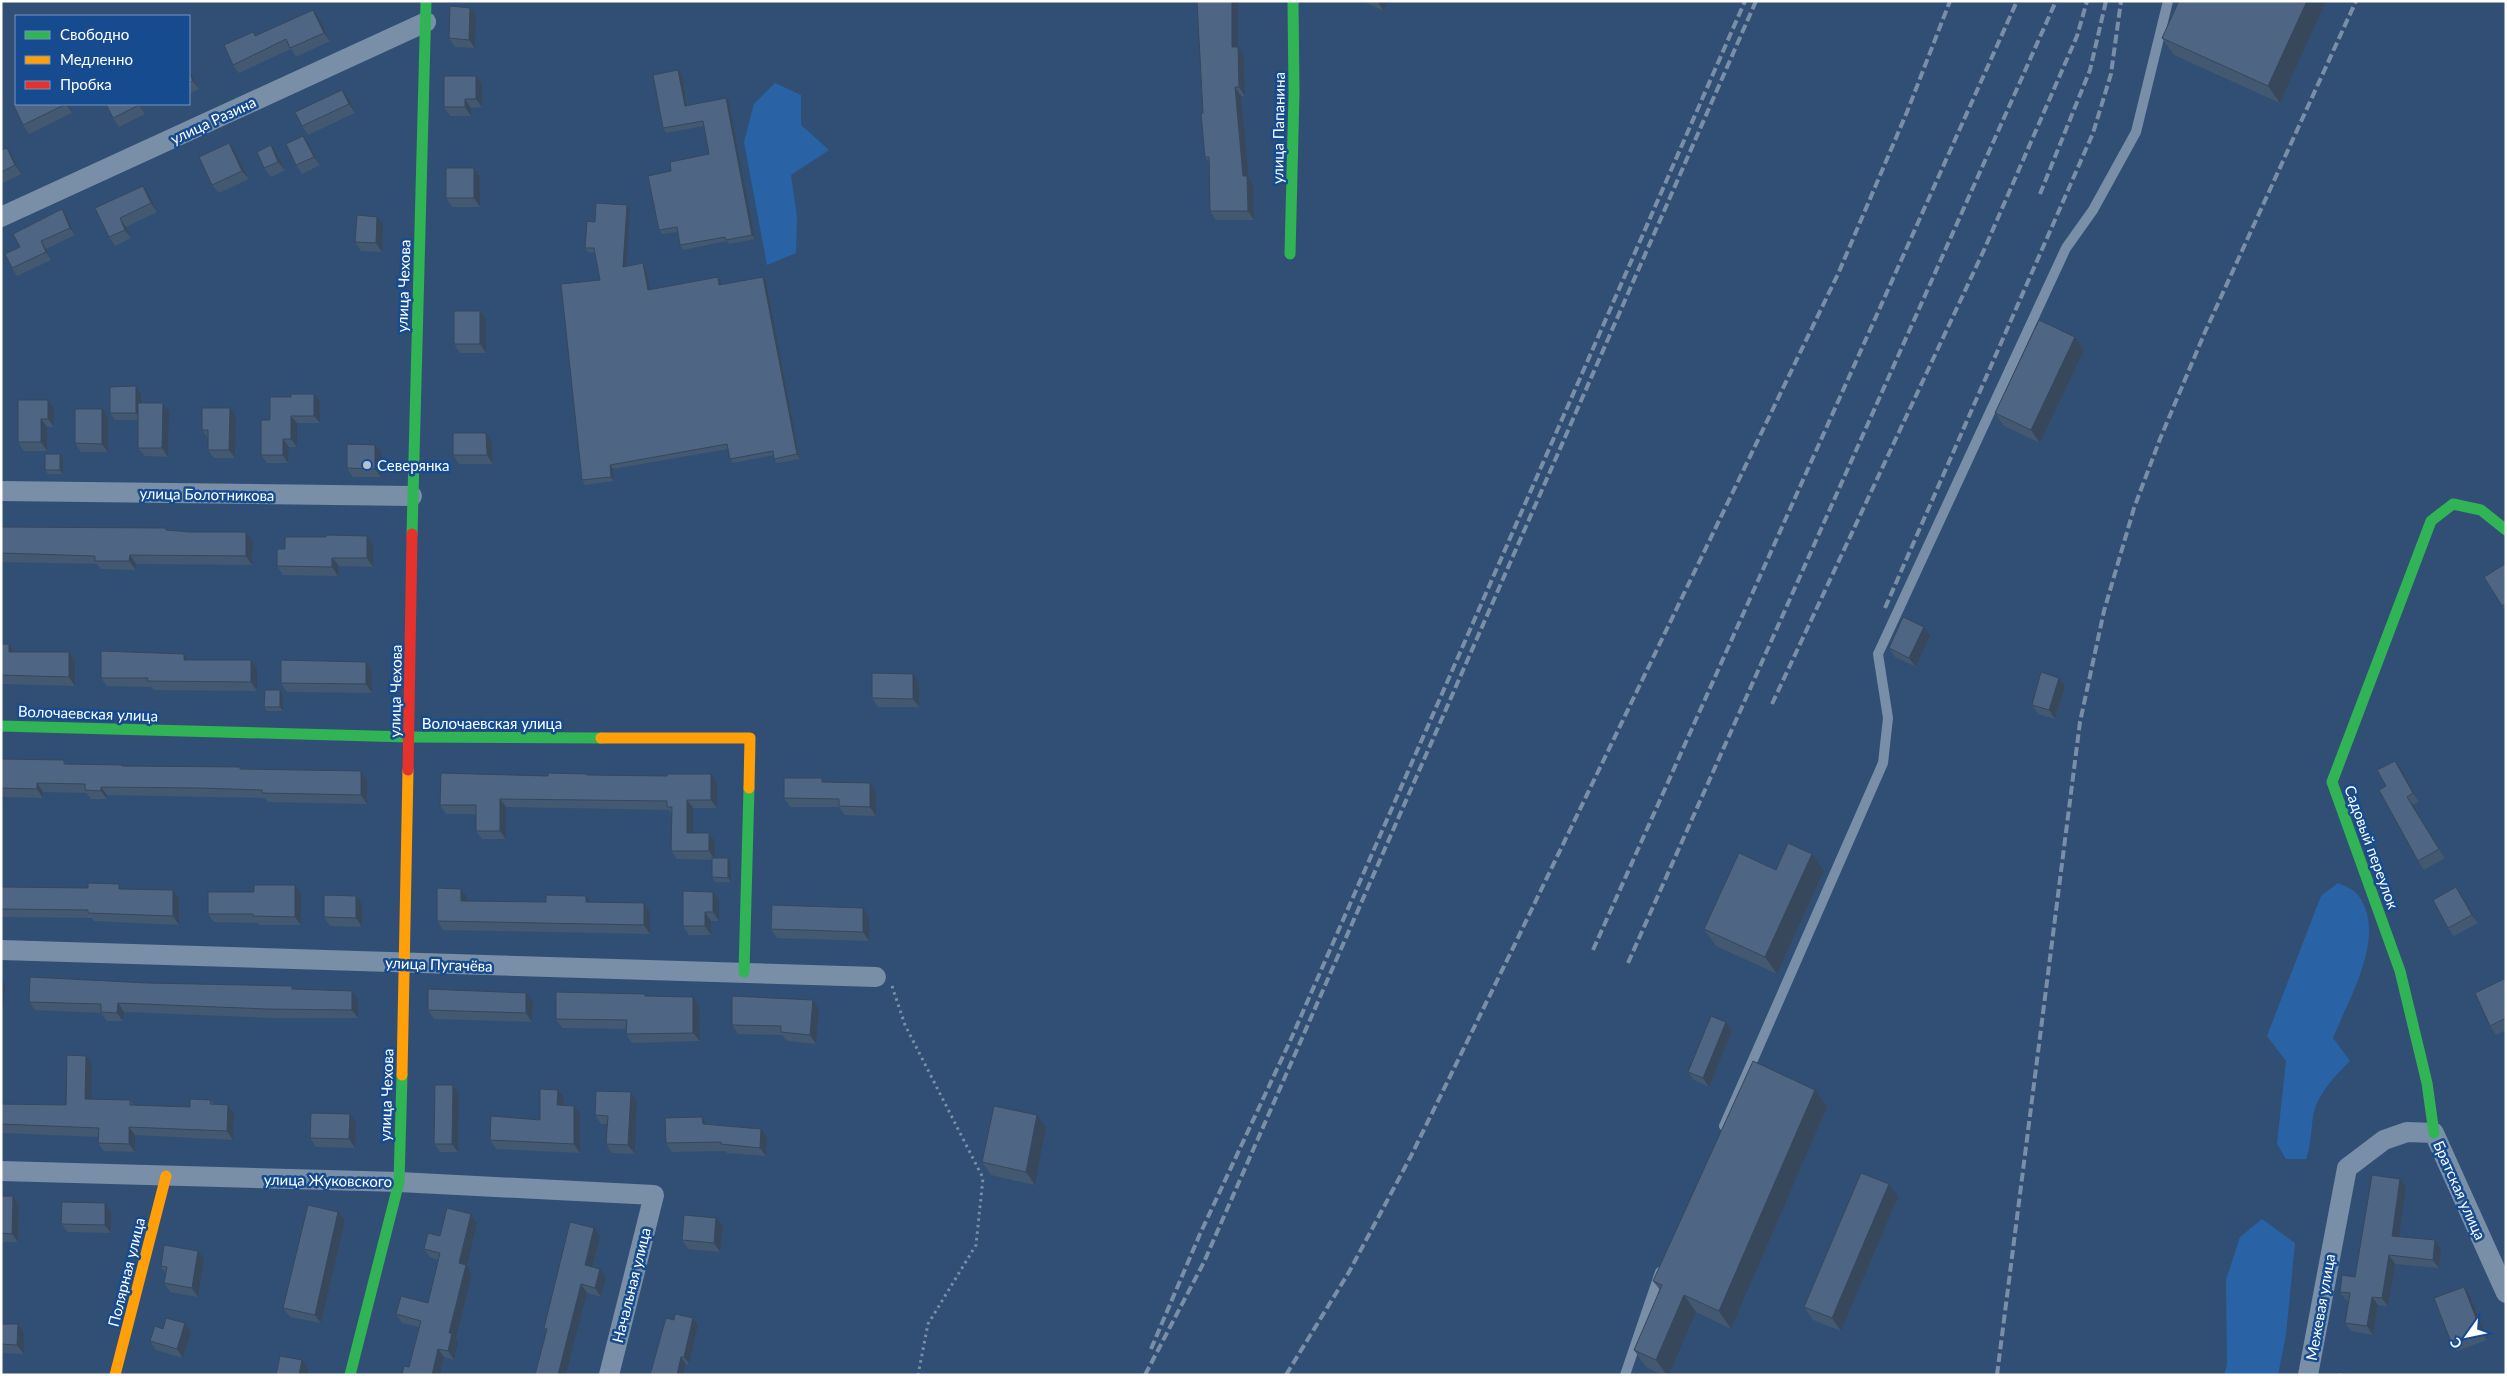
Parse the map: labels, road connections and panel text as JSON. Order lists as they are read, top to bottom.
{
  "streets": {
    "street": [
      "улица Разина",
      "улица Папанина",
      "улица Чехова",
      "улица Болотникова",
      "Волочаевская улица",
      "Садовый переулок",
      "улица Пугачёва",
      "улица Жуковского",
      "Братская улица",
      "Полярная улица",
      "Начальная улица",
      "Межевая улица"
    ]
  },
  "crossings": [
    ["улица Разина", "улица Чехова"],
    ["улица Чехова", "улица Болотникова"],
    ["улица Чехова", "Волочаевская улица"],
    ["улица Чехова", "улица Пугачёва"],
    ["улица Чехова", "улица Жуковского"],
    ["Волочаевская улица", "улица Пугачёва"],
    ["Садовый переулок", "Братская улица"],
    ["улица Жуковского", "Полярная улица"],
    ["улица Жуковского", "Начальная улица"],
    ["Братская улица", "Межевая улица"]
  ],
  "places": ["Северянка"],
  "legend": ["Свободно", "Медленно", "Пробка"],
  "north": "bottom left"
}
